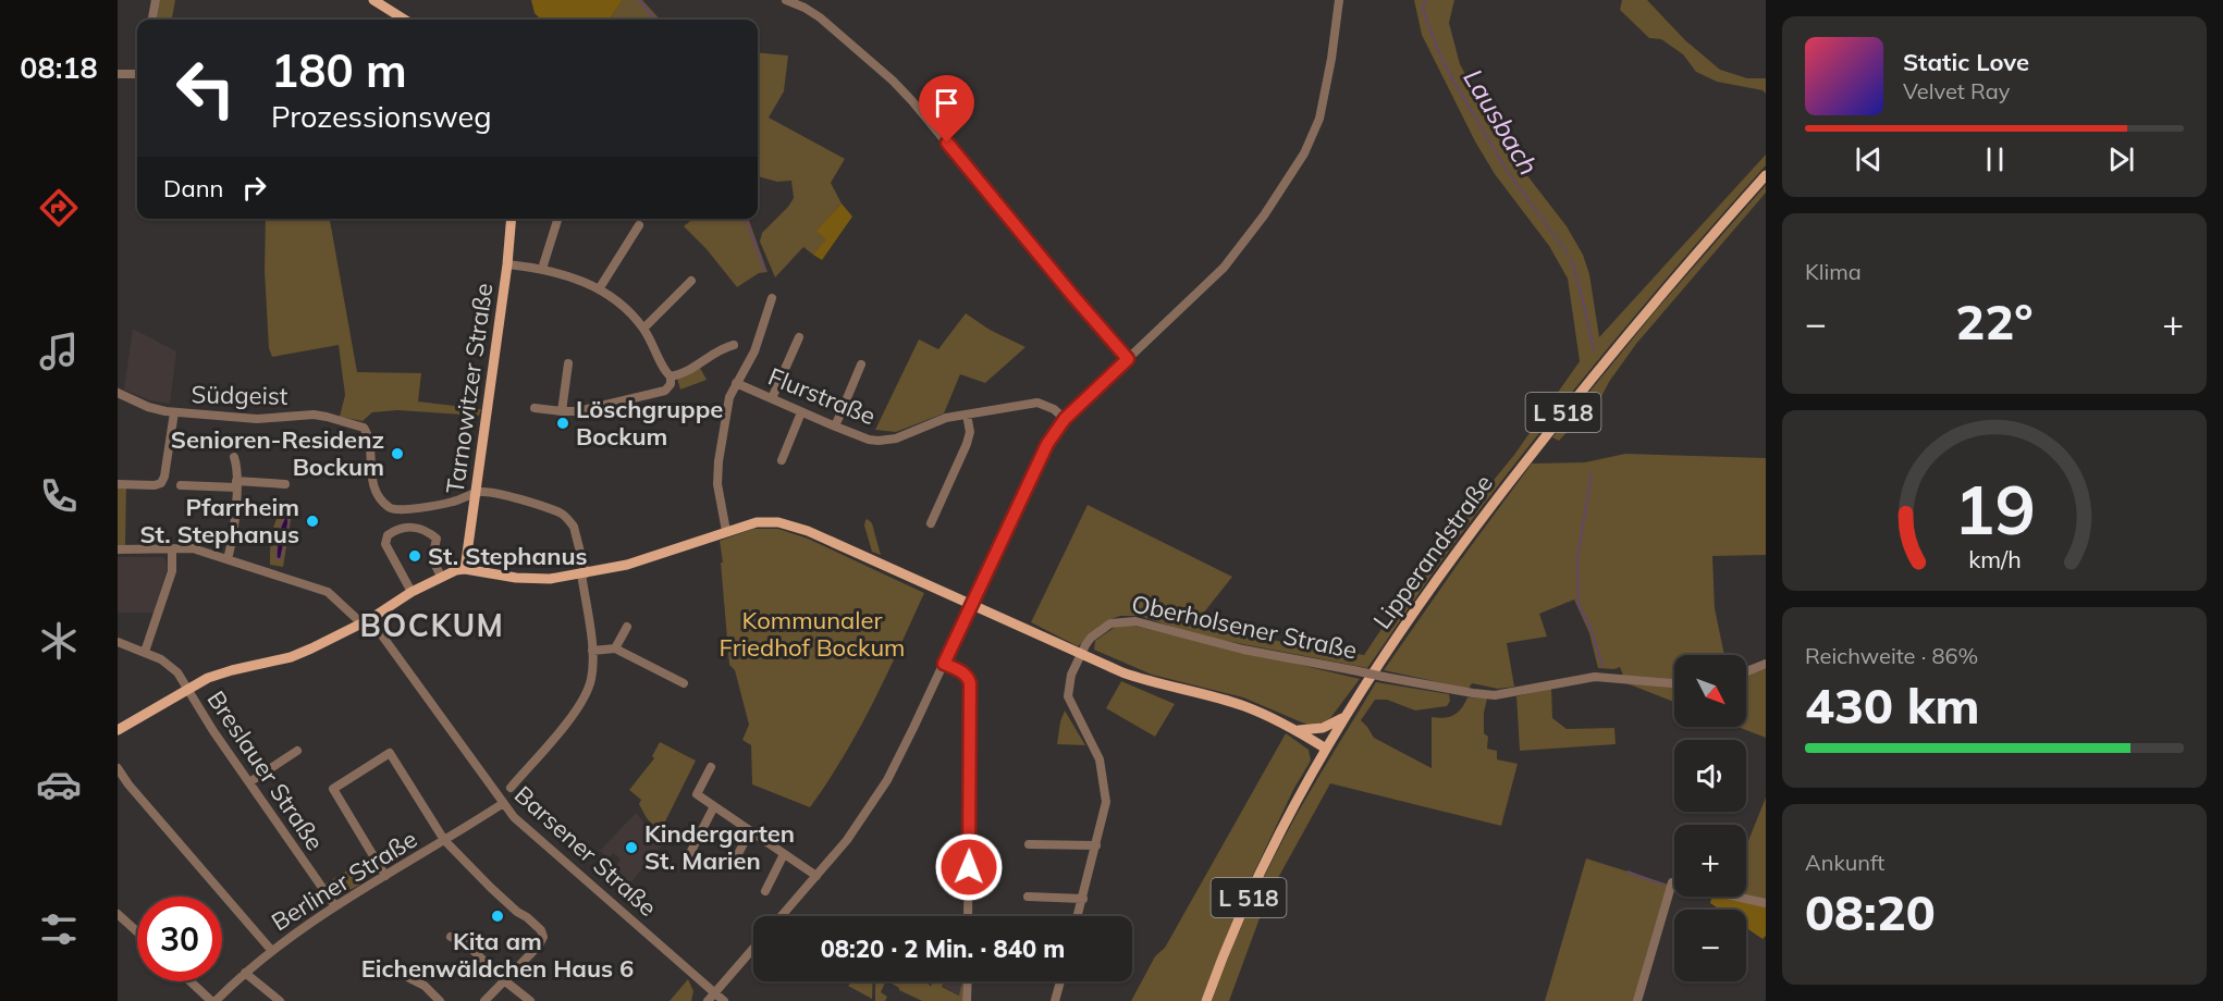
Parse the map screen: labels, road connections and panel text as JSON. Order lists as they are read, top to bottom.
{
  "streets": {
    "main road": ["Tarnowitzer Straße", "L 518", "Lipperandstraße"],
    "street": [
      "Südgeist",
      "Flurstraße",
      "Oberholsener Straße",
      "Breslauer Straße",
      "Barsener Straße",
      "Berliner Straße"
    ]
  },
  "crossings": [
    ["Tarnowitzer Straße", "Südgeist"],
    ["Breslauer Straße", "Berliner Straße"],
    ["Barsener Straße", "Berliner Straße"]
  ],
  "districts": ["BOCKUM"],
  "water": ["Lausbach"],
  "parks": ["Kommunaler Friedhof Bockum"],
  "places": [
    "Löschgruppe Bockum",
    "Senioren-Residenz Bockum",
    "Pfarrheim St. Stephanus",
    "St. Stephanus",
    "Kindergarten St. Marien",
    "Kita am Eichenwäldchen Haus 6"
  ],
  "north": "bottom right",
  "page": {
    "tabs": "08:18",
    "turn": ["180 m", "Prozessionsweg"],
    "song": ["Static Love", "Velvet Ray"],
    "then": "Dann",
    "tile": [
      "Klima",
      ["Reichweite · 86%", "430 km"],
      ["Ankunft", "08:20"]
    ],
    "heat": ["−", "22°", "+"],
    "map_buttons": ["+", "−"],
    "limit": "30",
    "trip": "08:20 · 2 Min. · 840 m",
    "gauge": ["19", "km/h"]
  }
}
